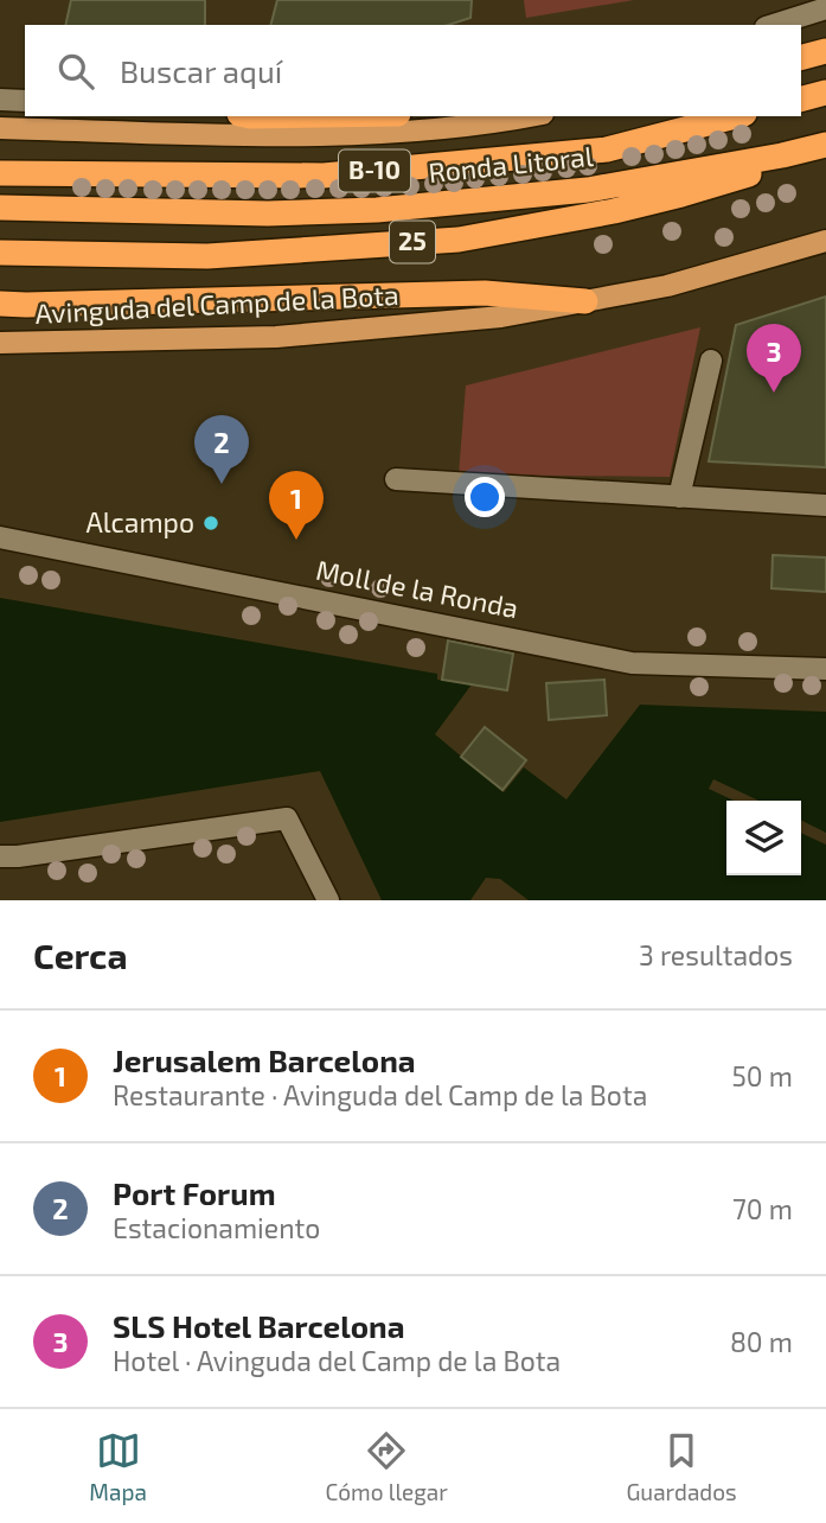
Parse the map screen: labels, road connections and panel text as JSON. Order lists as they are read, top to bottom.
{
  "streets": {
    "highway": ["Ronda Litoral", "B-10", "25"],
    "main road": ["Avinguda del Camp de la Bota"],
    "street": ["Moll de la Ronda"]
  },
  "crossings": [
    ["Ronda Litoral", "25"]
  ],
  "places": ["Alcampo"],
  "page": {
    "search": "Buscar aquí",
    "pins": ["3", "2", "1"],
    "heading": ["Cerca", "3 resultados"],
    "list": [
      {
        "mark": "1",
        "name": "Jerusalem Barcelona",
        "note": "Restaurante · Avinguda del Camp de la Bota",
        "value": "50 m"
      },
      {
        "mark": "2",
        "name": "Port Forum",
        "note": "Estacionamiento",
        "value": "70 m"
      },
      {
        "mark": "3",
        "name": "SLS Hotel Barcelona",
        "note": "Hotel · Avinguda del Camp de la Bota",
        "value": "80 m"
      }
    ],
    "nav": ["Mapa", "Cómo llegar", "Guardados"]
  }
}
